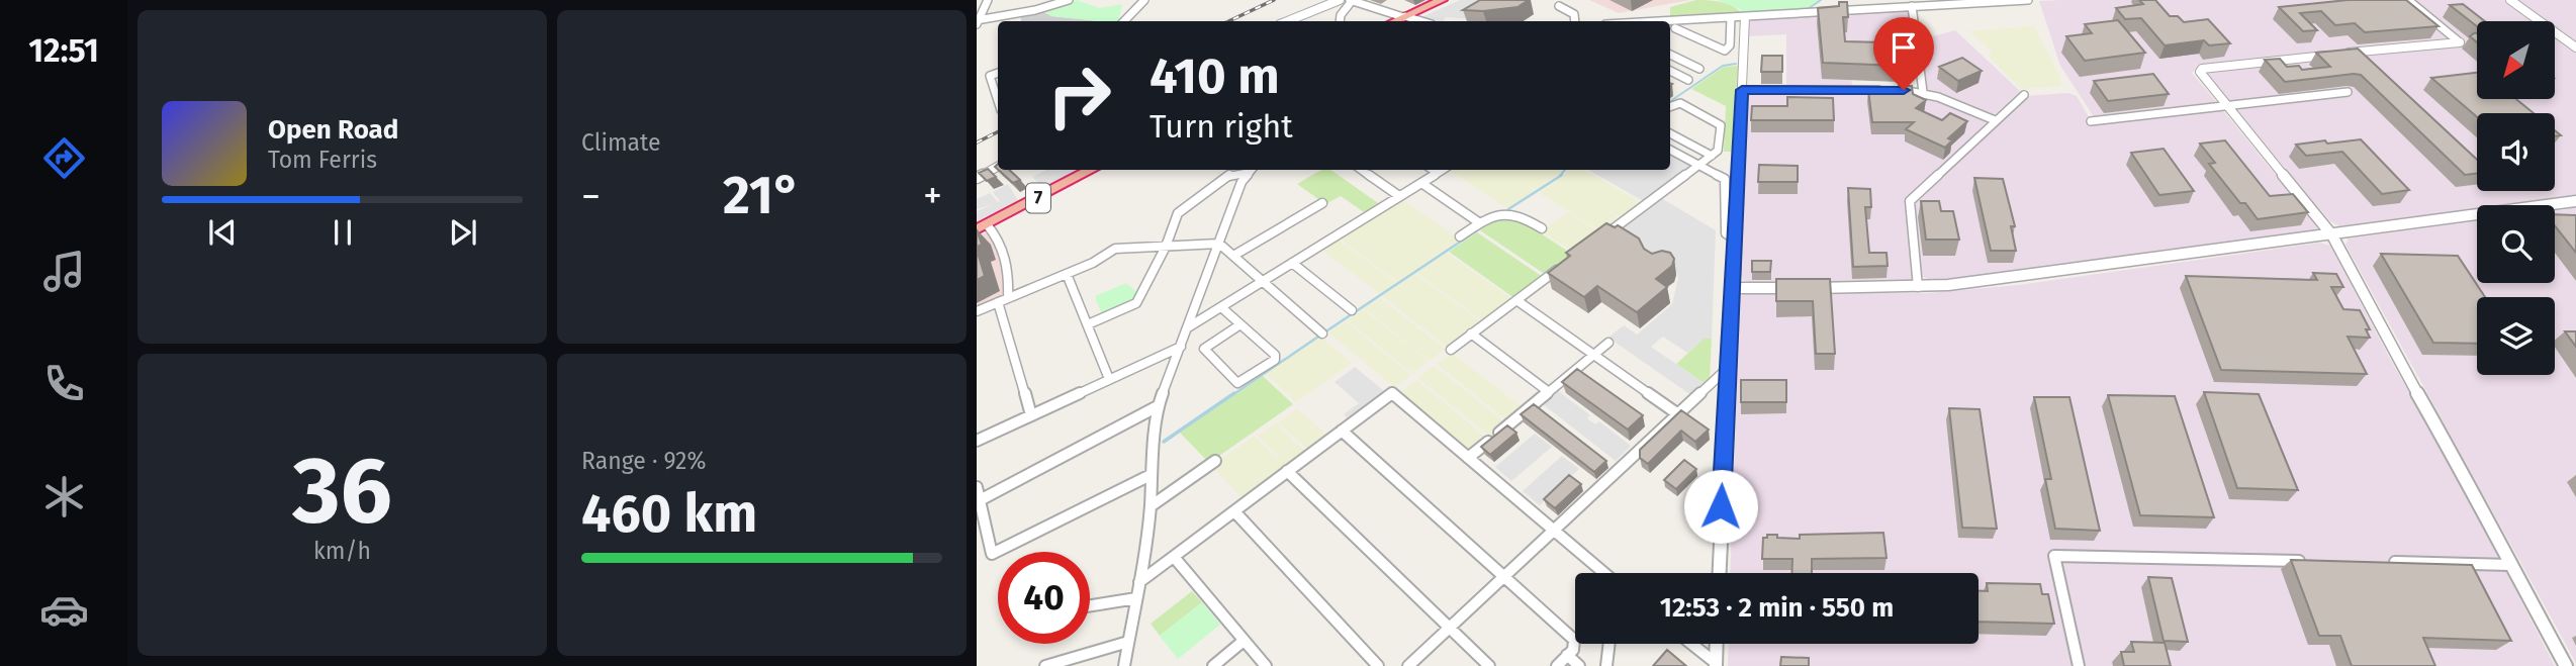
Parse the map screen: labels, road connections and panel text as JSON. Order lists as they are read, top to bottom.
{
  "streets": {
    "highway": ["7"]
  },
  "north": "bottom left",
  "page": {
    "tabs": "12:51",
    "tile": [
      "Climate",
      ["36", "km/h"],
      ["Range · 92%", "460 km"]
    ],
    "turn": ["410 m", "Turn right"],
    "song": ["Open Road", "Tom Ferris"],
    "heat": ["−", "21°", "+"],
    "limit": "40",
    "trip": "12:53 · 2 min · 550 m"
  }
}
